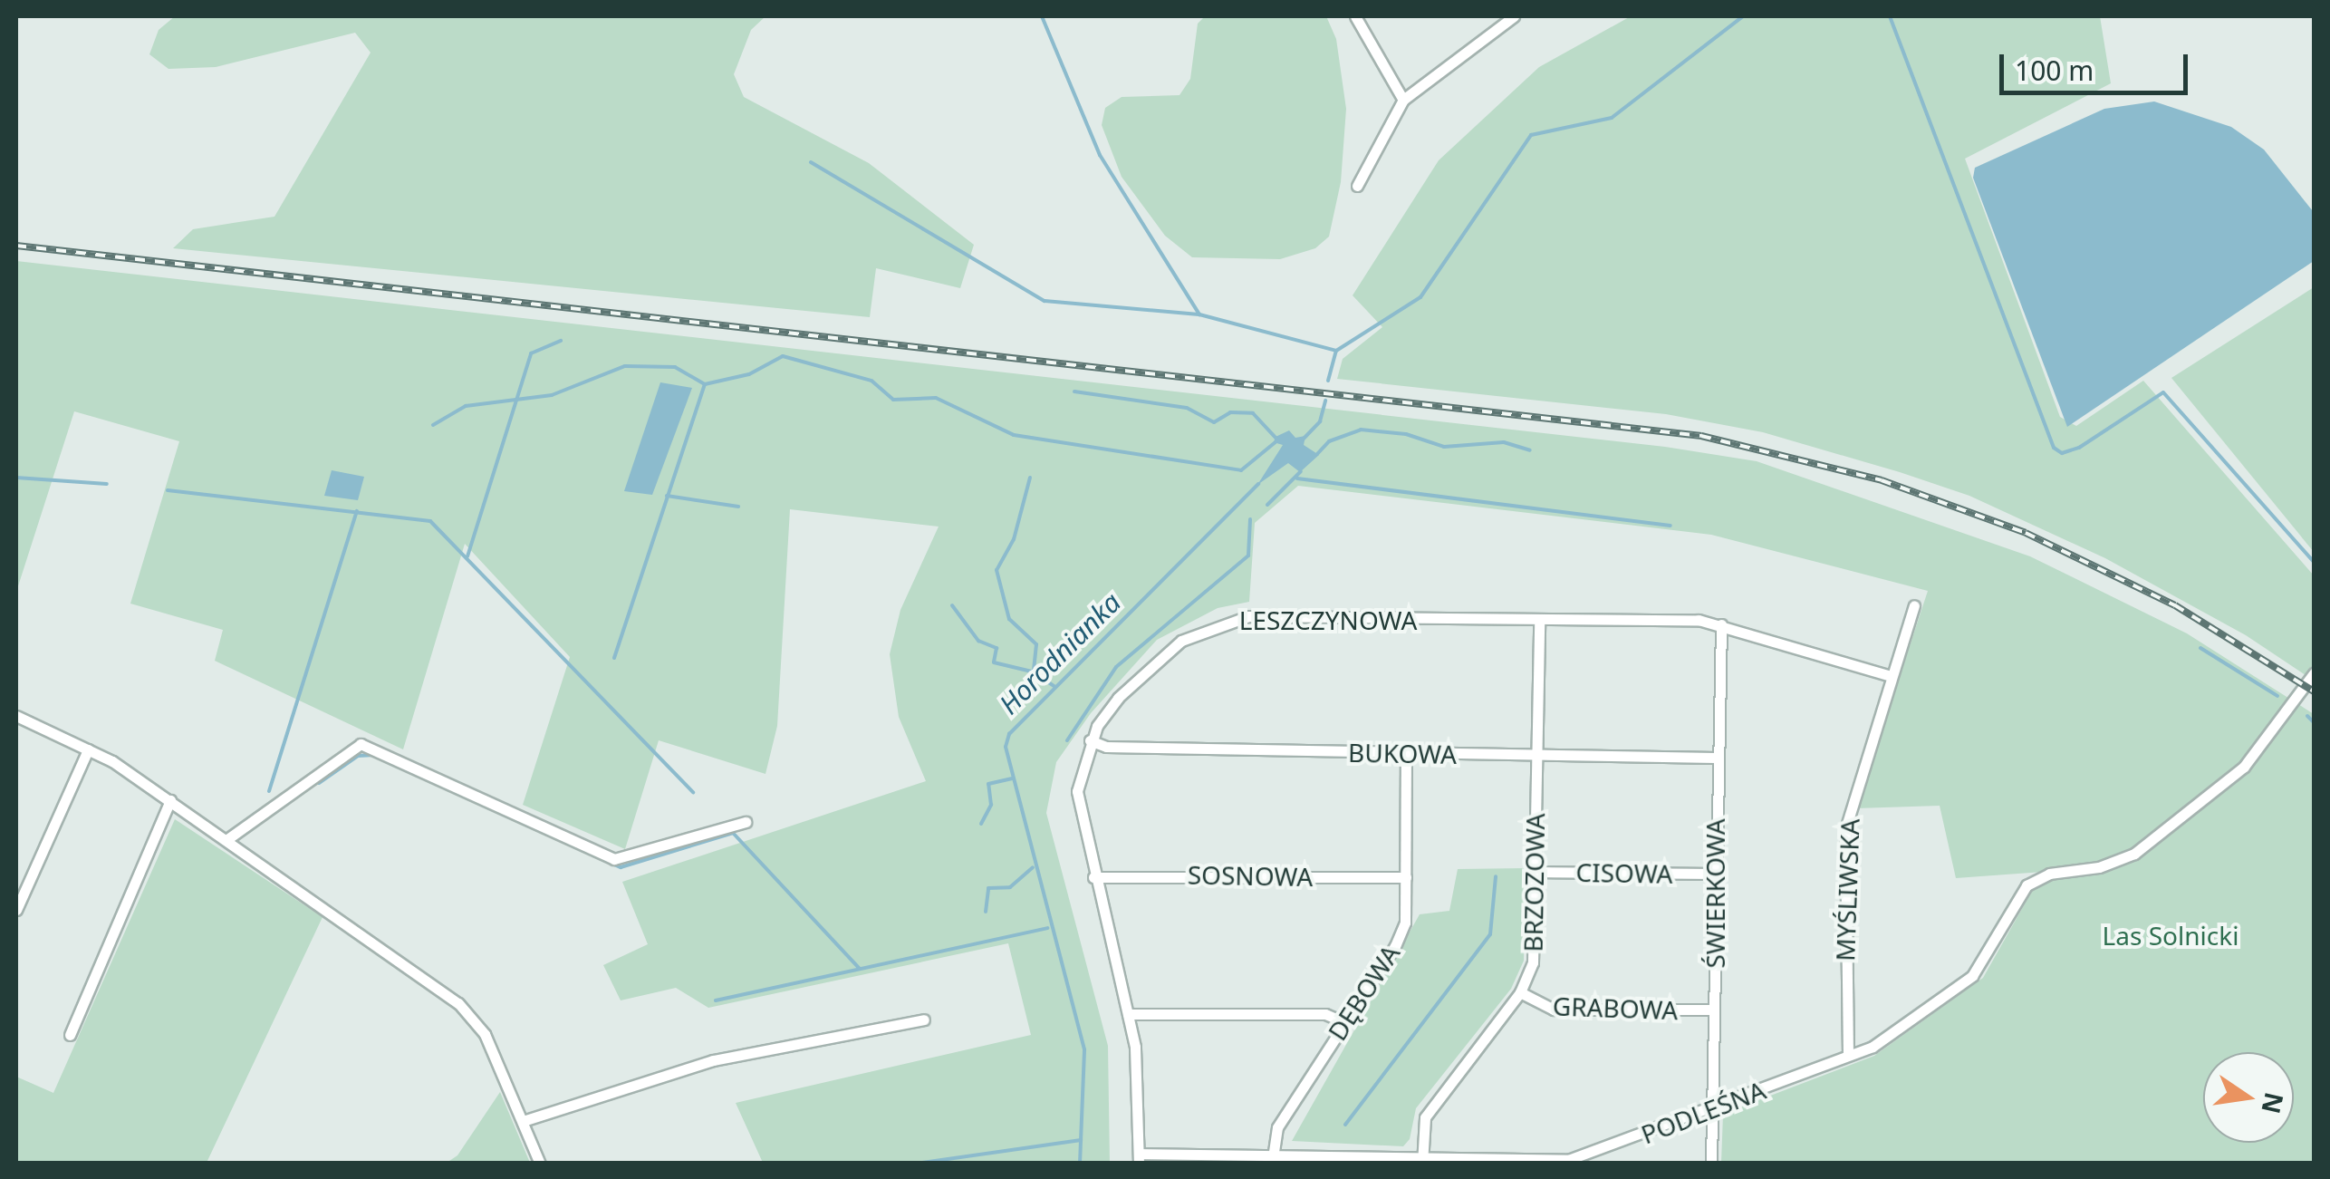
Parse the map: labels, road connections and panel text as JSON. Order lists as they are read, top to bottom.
{
  "streets": {
    "street": [
      "LESZCZYNOWA",
      "BUKOWA",
      "CISOWA",
      "SOSNOWA",
      "BRZOZOWA",
      "MYŚLIWSKA",
      "ŚWIERKOWA",
      "DĘBOWA",
      "GRABOWA",
      "PODLEŚNA"
    ]
  },
  "crossings": [
    ["LESZCZYNOWA", "BUKOWA"],
    ["LESZCZYNOWA", "SOSNOWA"],
    ["LESZCZYNOWA", "BRZOZOWA"],
    ["LESZCZYNOWA", "ŚWIERKOWA"],
    ["LESZCZYNOWA", "PODLEŚNA"],
    ["BUKOWA", "BRZOZOWA"],
    ["BUKOWA", "ŚWIERKOWA"],
    ["BUKOWA", "DĘBOWA"],
    ["CISOWA", "BRZOZOWA"],
    ["CISOWA", "ŚWIERKOWA"],
    ["SOSNOWA", "DĘBOWA"],
    ["BRZOZOWA", "GRABOWA"],
    ["BRZOZOWA", "PODLEŚNA"],
    ["MYŚLIWSKA", "PODLEŚNA"],
    ["ŚWIERKOWA", "GRABOWA"],
    ["ŚWIERKOWA", "PODLEŚNA"],
    ["DĘBOWA", "PODLEŚNA"]
  ],
  "water": ["Horodnianka"],
  "parks": ["Las Solnicki"],
  "scale_bar": "100 m",
  "north": "right"
}
